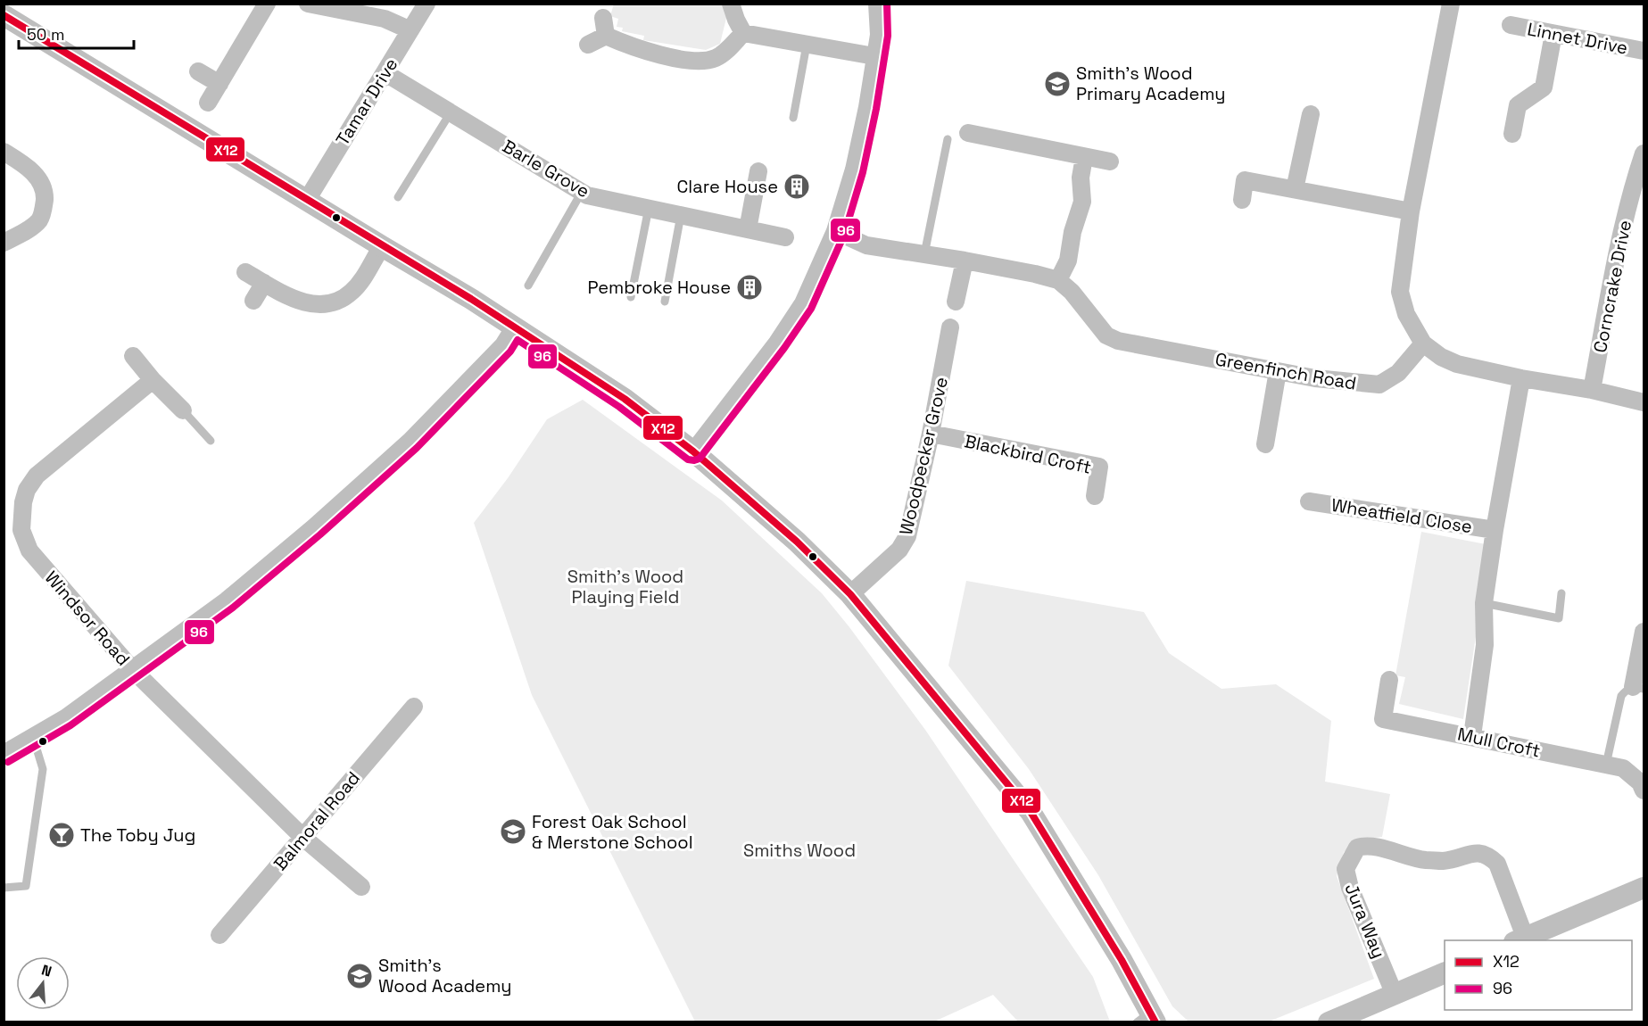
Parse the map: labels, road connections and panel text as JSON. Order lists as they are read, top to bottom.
{
  "streets": {
    "street": [
      "Linnet Drive",
      "Tamar Drive",
      "Barle Grove",
      "Corncrake Drive",
      "Greenfinch Road",
      "Blackbird Croft",
      "Woodpecker Grove",
      "Wheatfield Close",
      "Windsor Road",
      "Mull Croft",
      "Balmoral Road",
      "Jura Way"
    ]
  },
  "crossings": [
    ["Tamar Drive", "Barle Grove"],
    ["Blackbird Croft", "Woodpecker Grove"],
    ["Wheatfield Close", "Mull Croft"],
    ["Windsor Road", "Balmoral Road"]
  ],
  "parks": ["Smith's Wood Playing Field", "Smiths Wood"],
  "places": {
    "school or university": ["Smith's Wood Primary Academy", "Forest Oak School & Merstone School", "Smith's Wood Academy"],
    "building": ["Clare House", "Pembroke House"],
    "bar": ["The Toby Jug"]
  },
  "lines": ["transit line 96", "transit line X12"],
  "legend": ["X12", "96"],
  "scale_bar": "50 m",
  "north": "top"
}
